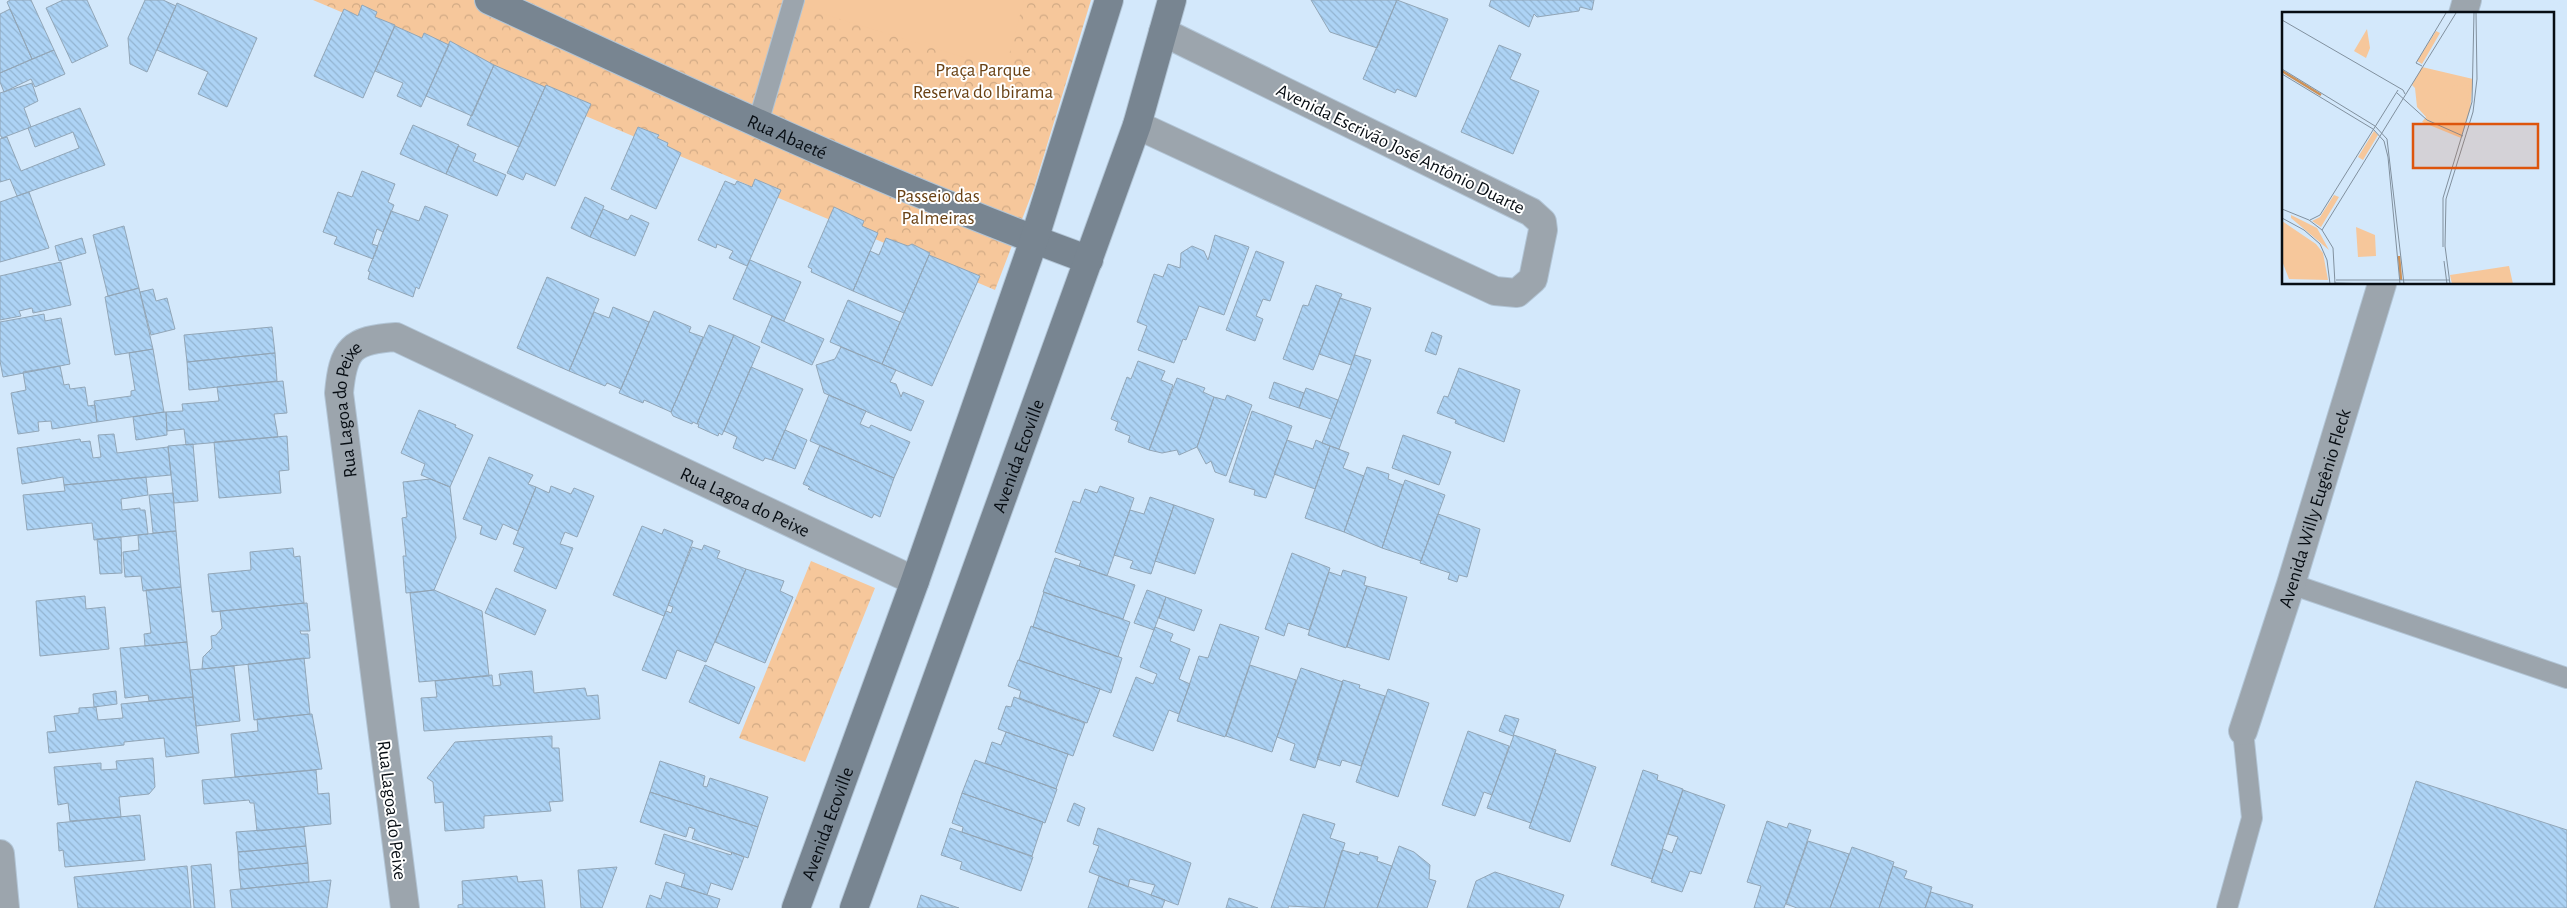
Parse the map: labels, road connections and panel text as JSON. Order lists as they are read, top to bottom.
{
  "streets": {
    "street": [
      "Rua Abaeté",
      "Avenida Escrivão José Antônio Duarte",
      "Rua Lagoa do Peixe",
      "Avenida Ecoville",
      "Avenida Willy Eugênio Fleck"
    ]
  },
  "crossings": [
    ["Rua Abaeté", "Avenida Ecoville"],
    ["Avenida Escrivão José Antônio Duarte", "Avenida Ecoville"],
    ["Rua Lagoa do Peixe", "Avenida Ecoville"]
  ],
  "parks": ["Praça Parque Reserva do Ibirama", "Passeio das Palmeiras"]
}
